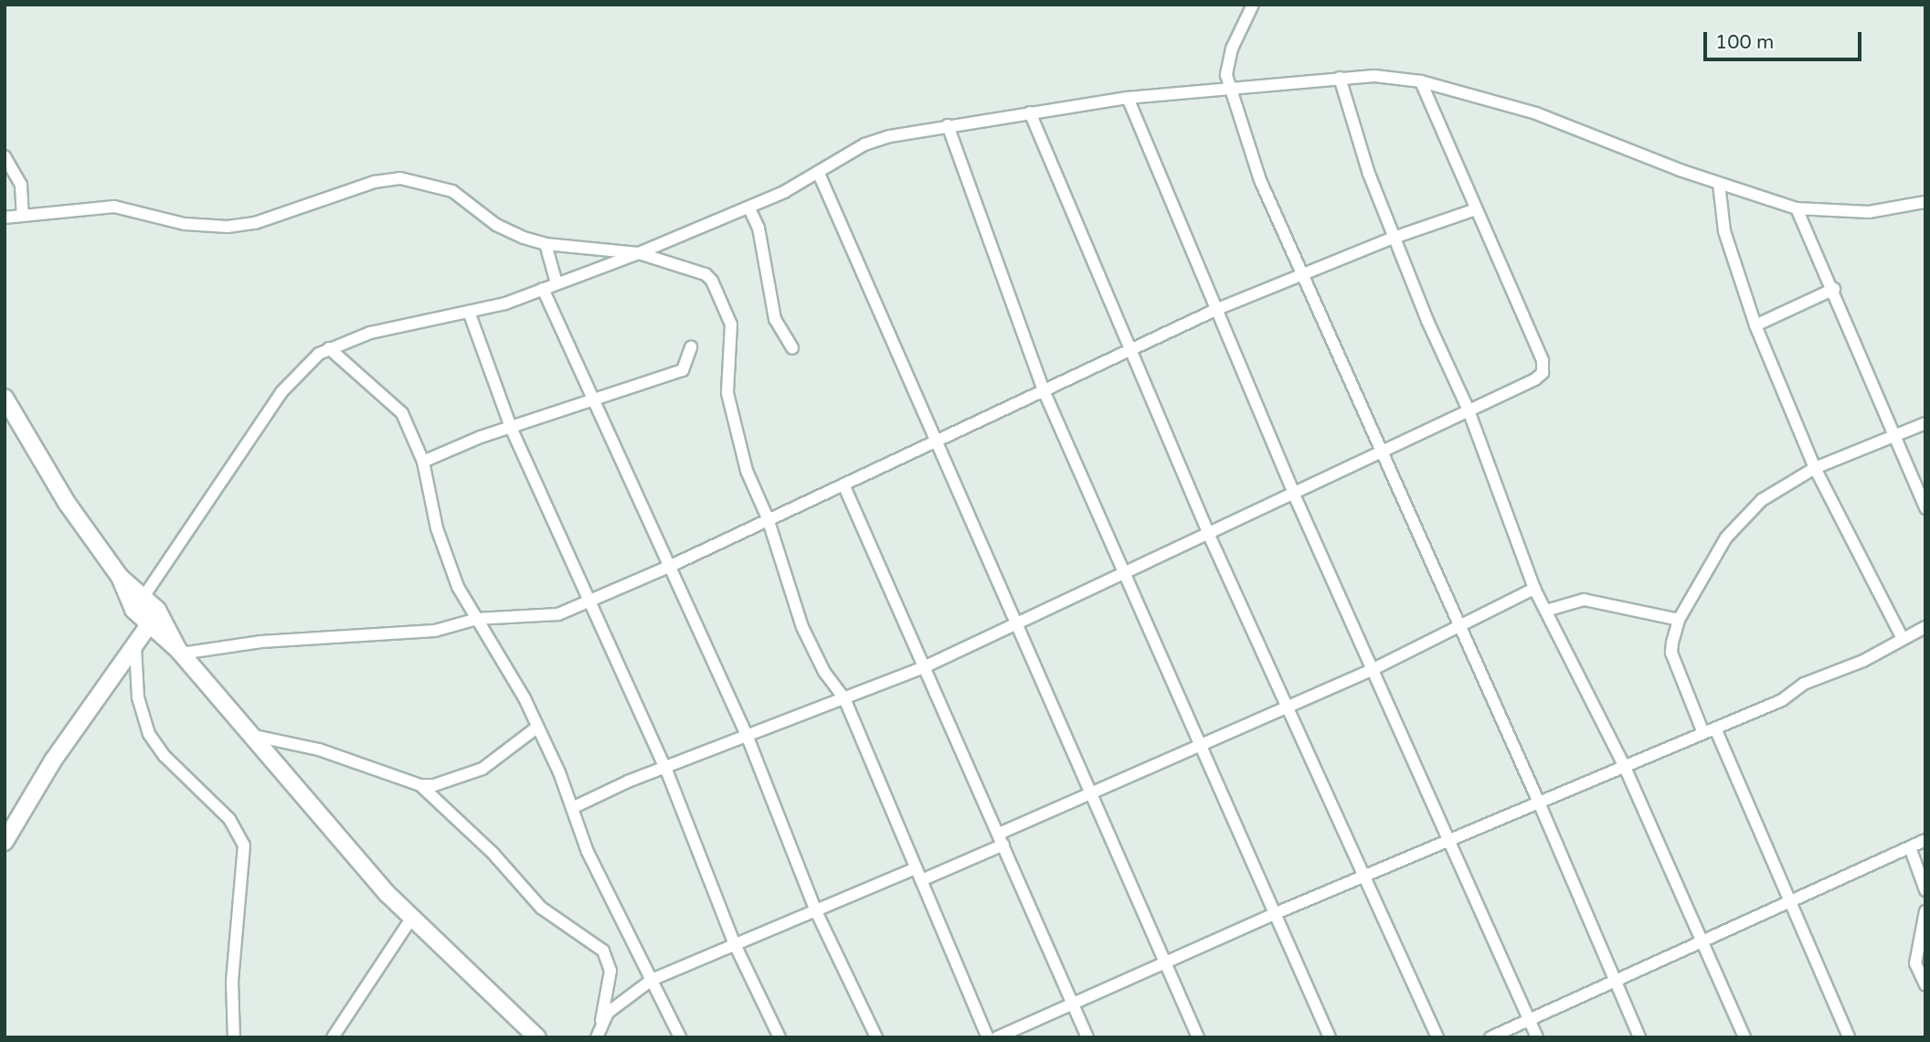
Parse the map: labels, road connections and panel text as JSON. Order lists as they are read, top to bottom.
{
  "scale_bar": "100 m"
}
